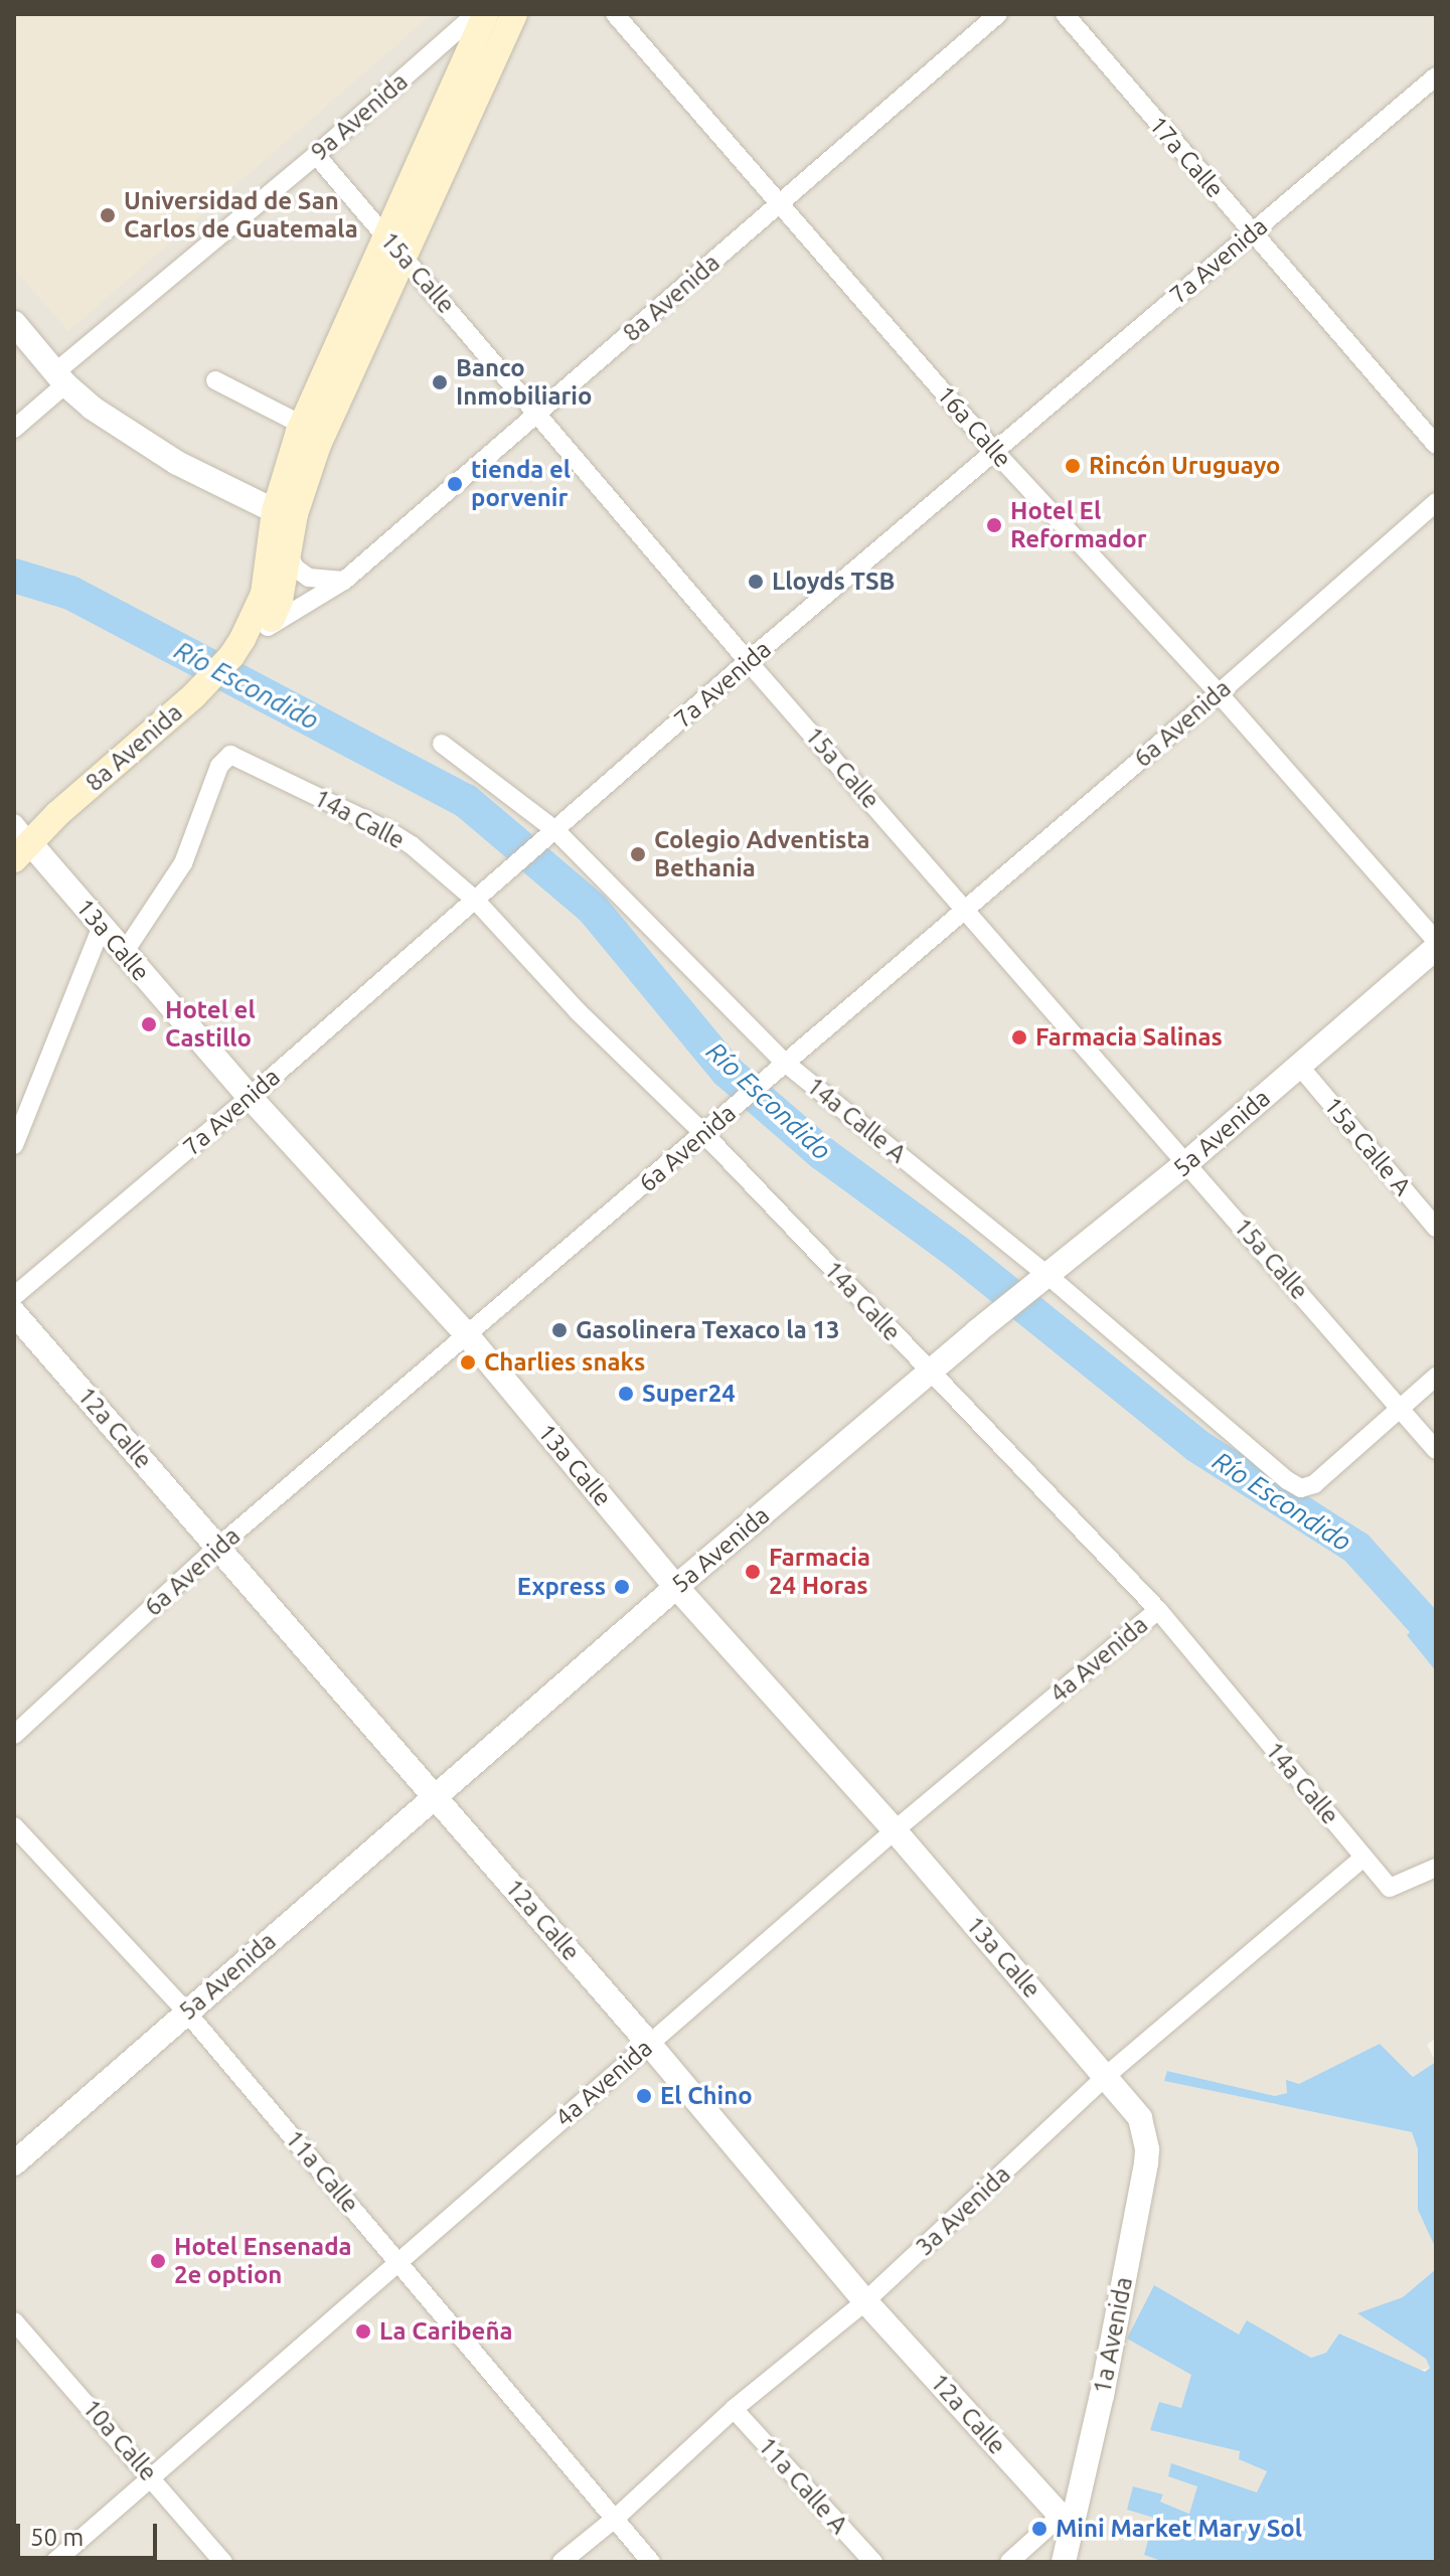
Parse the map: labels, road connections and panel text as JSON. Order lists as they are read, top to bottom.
{
  "streets": {
    "main road": ["8a Avenida"],
    "street": [
      "9a Avenida",
      "17a Calle",
      "7a Avenida",
      "15a Calle",
      "16a Calle",
      "6a Avenida",
      "14a Calle",
      "13a Calle",
      "14a Calle A",
      "5a Avenida",
      "15a Calle A",
      "12a Calle",
      "4a Avenida",
      "11a Calle",
      "3a Avenida",
      "1a Avenida",
      "10a Calle",
      "11a Calle A"
    ]
  },
  "crossings": [
    ["9a Avenida", "15a Calle"],
    ["17a Calle", "7a Avenida"],
    ["7a Avenida", "15a Calle"],
    ["7a Avenida", "16a Calle"],
    ["7a Avenida", "14a Calle"],
    ["7a Avenida", "13a Calle"],
    ["7a Avenida", "14a Calle A"],
    ["15a Calle", "8a Avenida"],
    ["15a Calle", "6a Avenida"],
    ["15a Calle", "14a Calle A"],
    ["15a Calle", "5a Avenida"],
    ["8a Avenida", "16a Calle"],
    ["8a Avenida", "13a Calle"],
    ["16a Calle", "6a Avenida"],
    ["6a Avenida", "14a Calle"],
    ["6a Avenida", "13a Calle"],
    ["6a Avenida", "14a Calle A"],
    ["6a Avenida", "12a Calle"],
    ["14a Calle", "13a Calle"],
    ["14a Calle", "5a Avenida"],
    ["14a Calle", "4a Avenida"],
    ["14a Calle", "3a Avenida"],
    ["13a Calle", "5a Avenida"],
    ["13a Calle", "4a Avenida"],
    ["13a Calle", "3a Avenida"],
    ["13a Calle", "1a Avenida"],
    ["14a Calle A", "5a Avenida"],
    ["5a Avenida", "15a Calle A"],
    ["5a Avenida", "12a Calle"],
    ["5a Avenida", "11a Calle"],
    ["12a Calle", "4a Avenida"],
    ["12a Calle", "3a Avenida"],
    ["12a Calle", "1a Avenida"],
    ["4a Avenida", "11a Calle"],
    ["4a Avenida", "10a Calle"],
    ["11a Calle", "3a Avenida"],
    ["3a Avenida", "11a Calle A"]
  ],
  "water": ["Río Escondido"],
  "places": [
    "Universidad de San Carlos de Guatemala",
    "Banco Inmobiliario",
    "Rincón Uruguayo",
    "tienda el porvenir",
    "Hotel El Reformador",
    "Lloyds TSB",
    "Colegio Adventista Bethania",
    "Hotel el Castillo",
    "Farmacia Salinas",
    "Gasolinera Texaco la 13",
    "Charlies snaks",
    "Super24",
    "Farmacia 24 Horas",
    "Express",
    "El Chino",
    "Hotel Ensenada 2e option",
    "La Caribeña",
    "Mini Market Mar y Sol"
  ],
  "scale_bar": "50 m"
}
